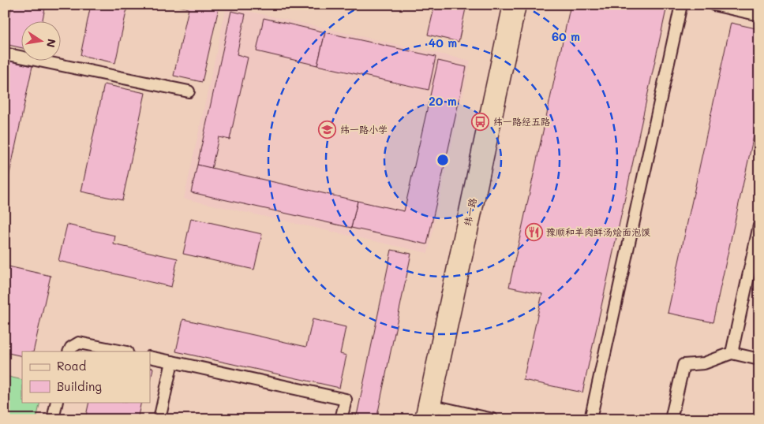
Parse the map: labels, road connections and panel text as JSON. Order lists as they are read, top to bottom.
{
  "streets": {
    "street": ["纬一路"]
  },
  "places": {
    "bus stop": ["纬一路经五路"],
    "school or university": ["纬一路小学"],
    "restaurant": ["豫顺和羊肉鲜汤烩面泡馍"]
  },
  "legend": ["Road", "Building"],
  "north": "right",
  "rings": ["60 m", "40 m", "20 m"]
}
